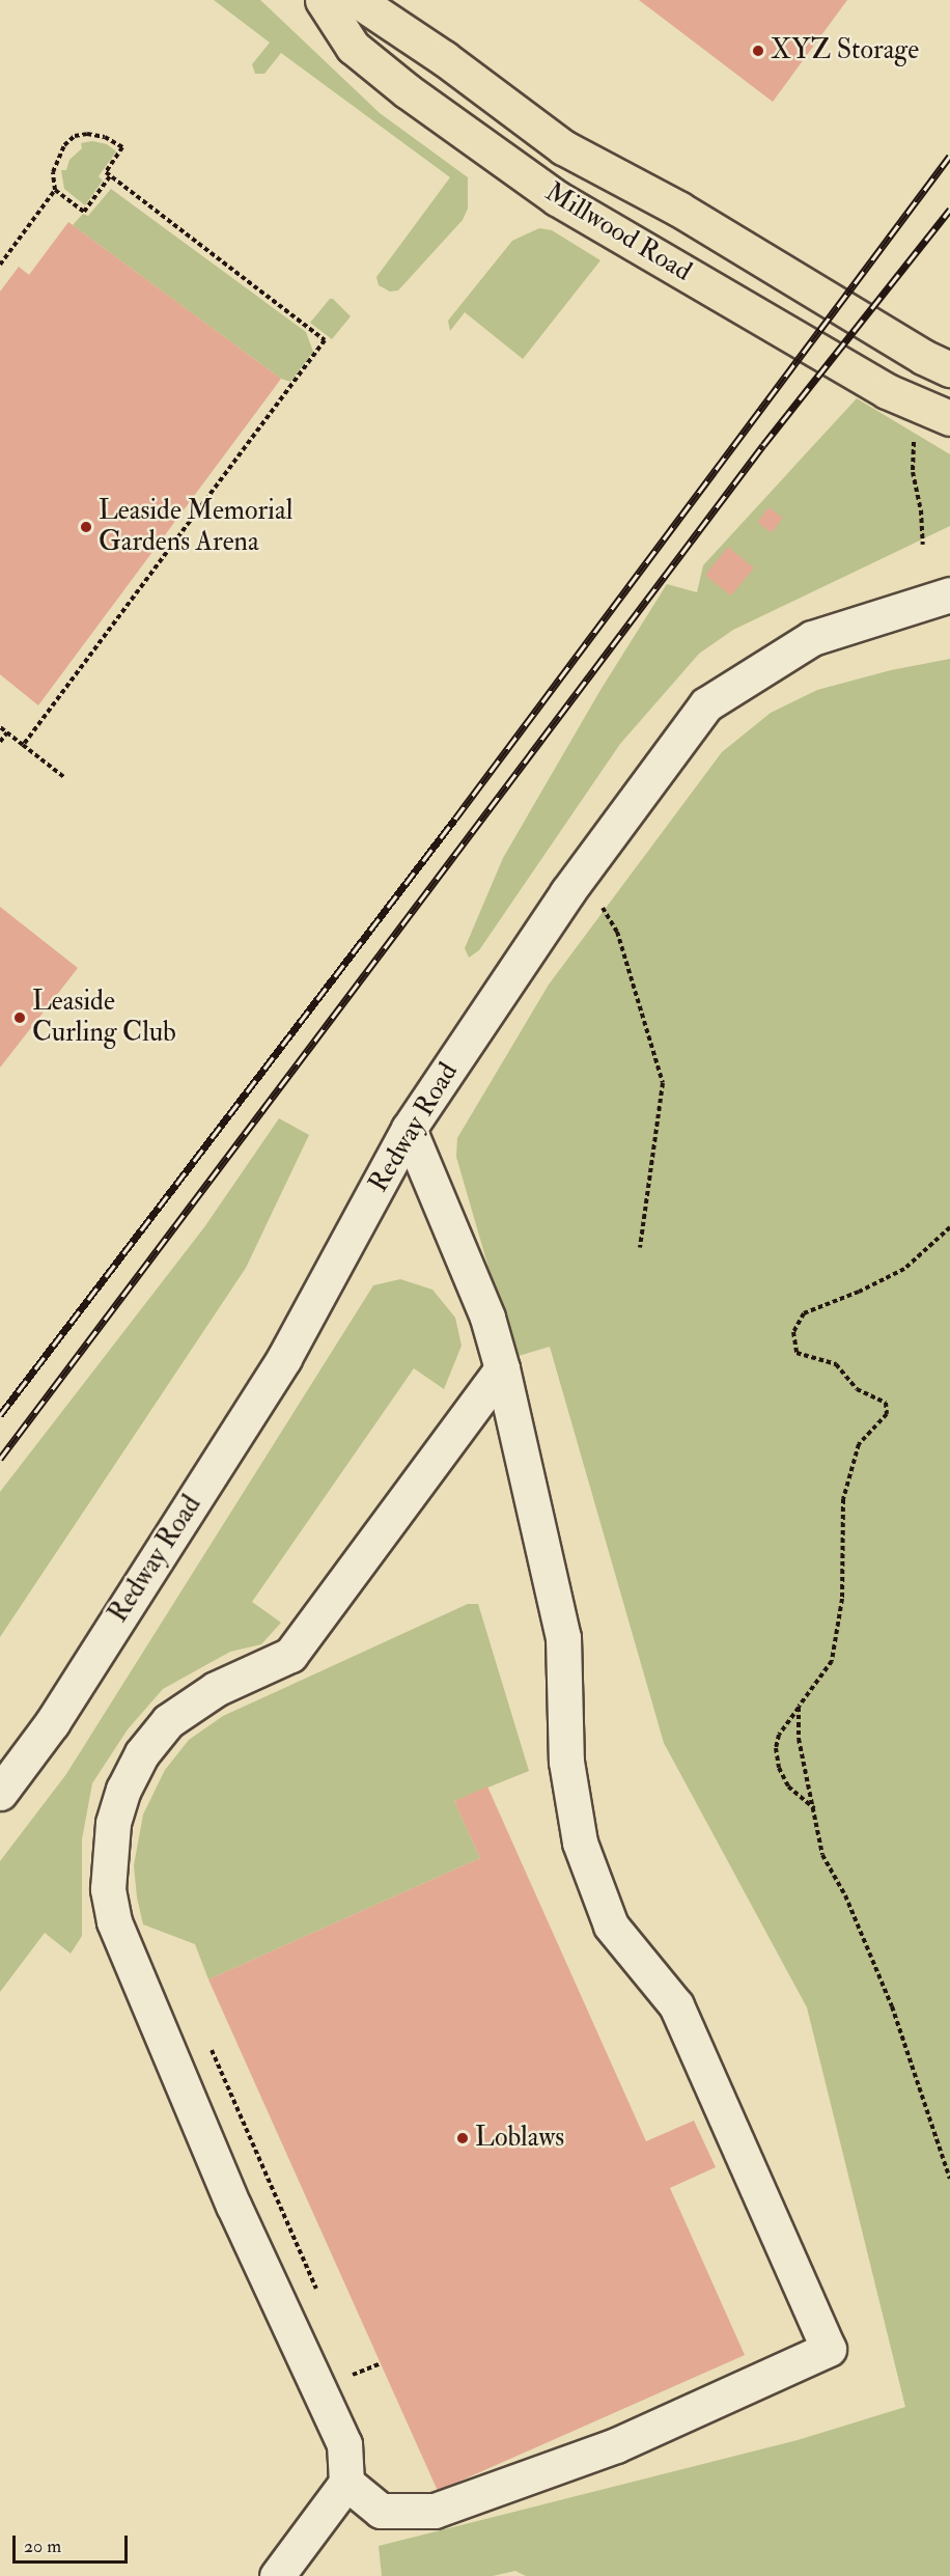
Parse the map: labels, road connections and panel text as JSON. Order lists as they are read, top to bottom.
{
  "streets": {
    "main road": ["Millwood Road"],
    "street": ["Redway Road"]
  },
  "places": [
    "XYZ Storage",
    "Leaside Memorial Gardens Arena",
    "Leaside Curling Club",
    "Loblaws"
  ],
  "scale_bar": "20 m"
}
